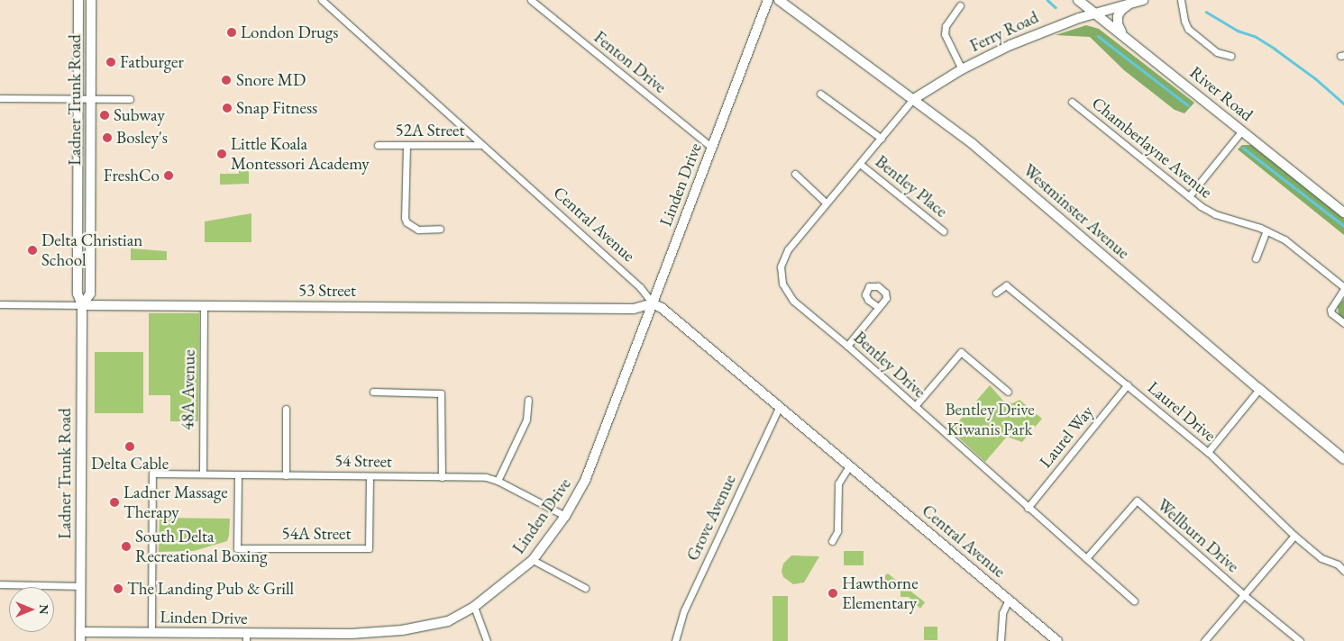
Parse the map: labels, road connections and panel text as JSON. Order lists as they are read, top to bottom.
{
  "streets": {
    "street": [
      "Ferry Road",
      "Fenton Drive",
      "River Road",
      "Ladner Trunk Road",
      "52A Street",
      "Chamberlayne Avenue",
      "Linden Drive",
      "Bentley Place",
      "Westminster Avenue",
      "Central Avenue",
      "53 Street",
      "Bentley Drive",
      "48A Avenue",
      "Laurel Drive",
      "Laurel Way",
      "54 Street",
      "Grove Avenue",
      "54A Street",
      "Wellburn Drive"
    ]
  },
  "crossings": [
    ["Ferry Road", "River Road"],
    ["Ferry Road", "Westminster Avenue"],
    ["Ferry Road", "Bentley Drive"],
    ["Fenton Drive", "Linden Drive"],
    ["Ladner Trunk Road", "Linden Drive"],
    ["Ladner Trunk Road", "53 Street"],
    ["52A Street", "Central Avenue"],
    ["Linden Drive", "Central Avenue"],
    ["Linden Drive", "53 Street"],
    ["Linden Drive", "54 Street"],
    ["Bentley Place", "Bentley Drive"],
    ["Westminster Avenue", "Bentley Drive"],
    ["Central Avenue", "53 Street"],
    ["Central Avenue", "Grove Avenue"],
    ["53 Street", "48A Avenue"],
    ["Bentley Drive", "Laurel Way"],
    ["Bentley Drive", "Wellburn Drive"],
    ["48A Avenue", "54 Street"],
    ["Laurel Drive", "Laurel Way"],
    ["54 Street", "54A Street"]
  ],
  "parks": ["Bentley Drive Kiwanis Park"],
  "places": [
    "London Drugs",
    "Fatburger",
    "Snore MD",
    "Snap Fitness",
    "Subway",
    "Bosley's",
    "Little Koala Montessori Academy",
    "FreshCo",
    "Delta Christian School",
    "Delta Cable",
    "Ladner Massage Therapy",
    "South Delta Recreational Boxing",
    "The Landing Pub & Grill",
    "Hawthorne Elementary"
  ],
  "north": "right"
}
